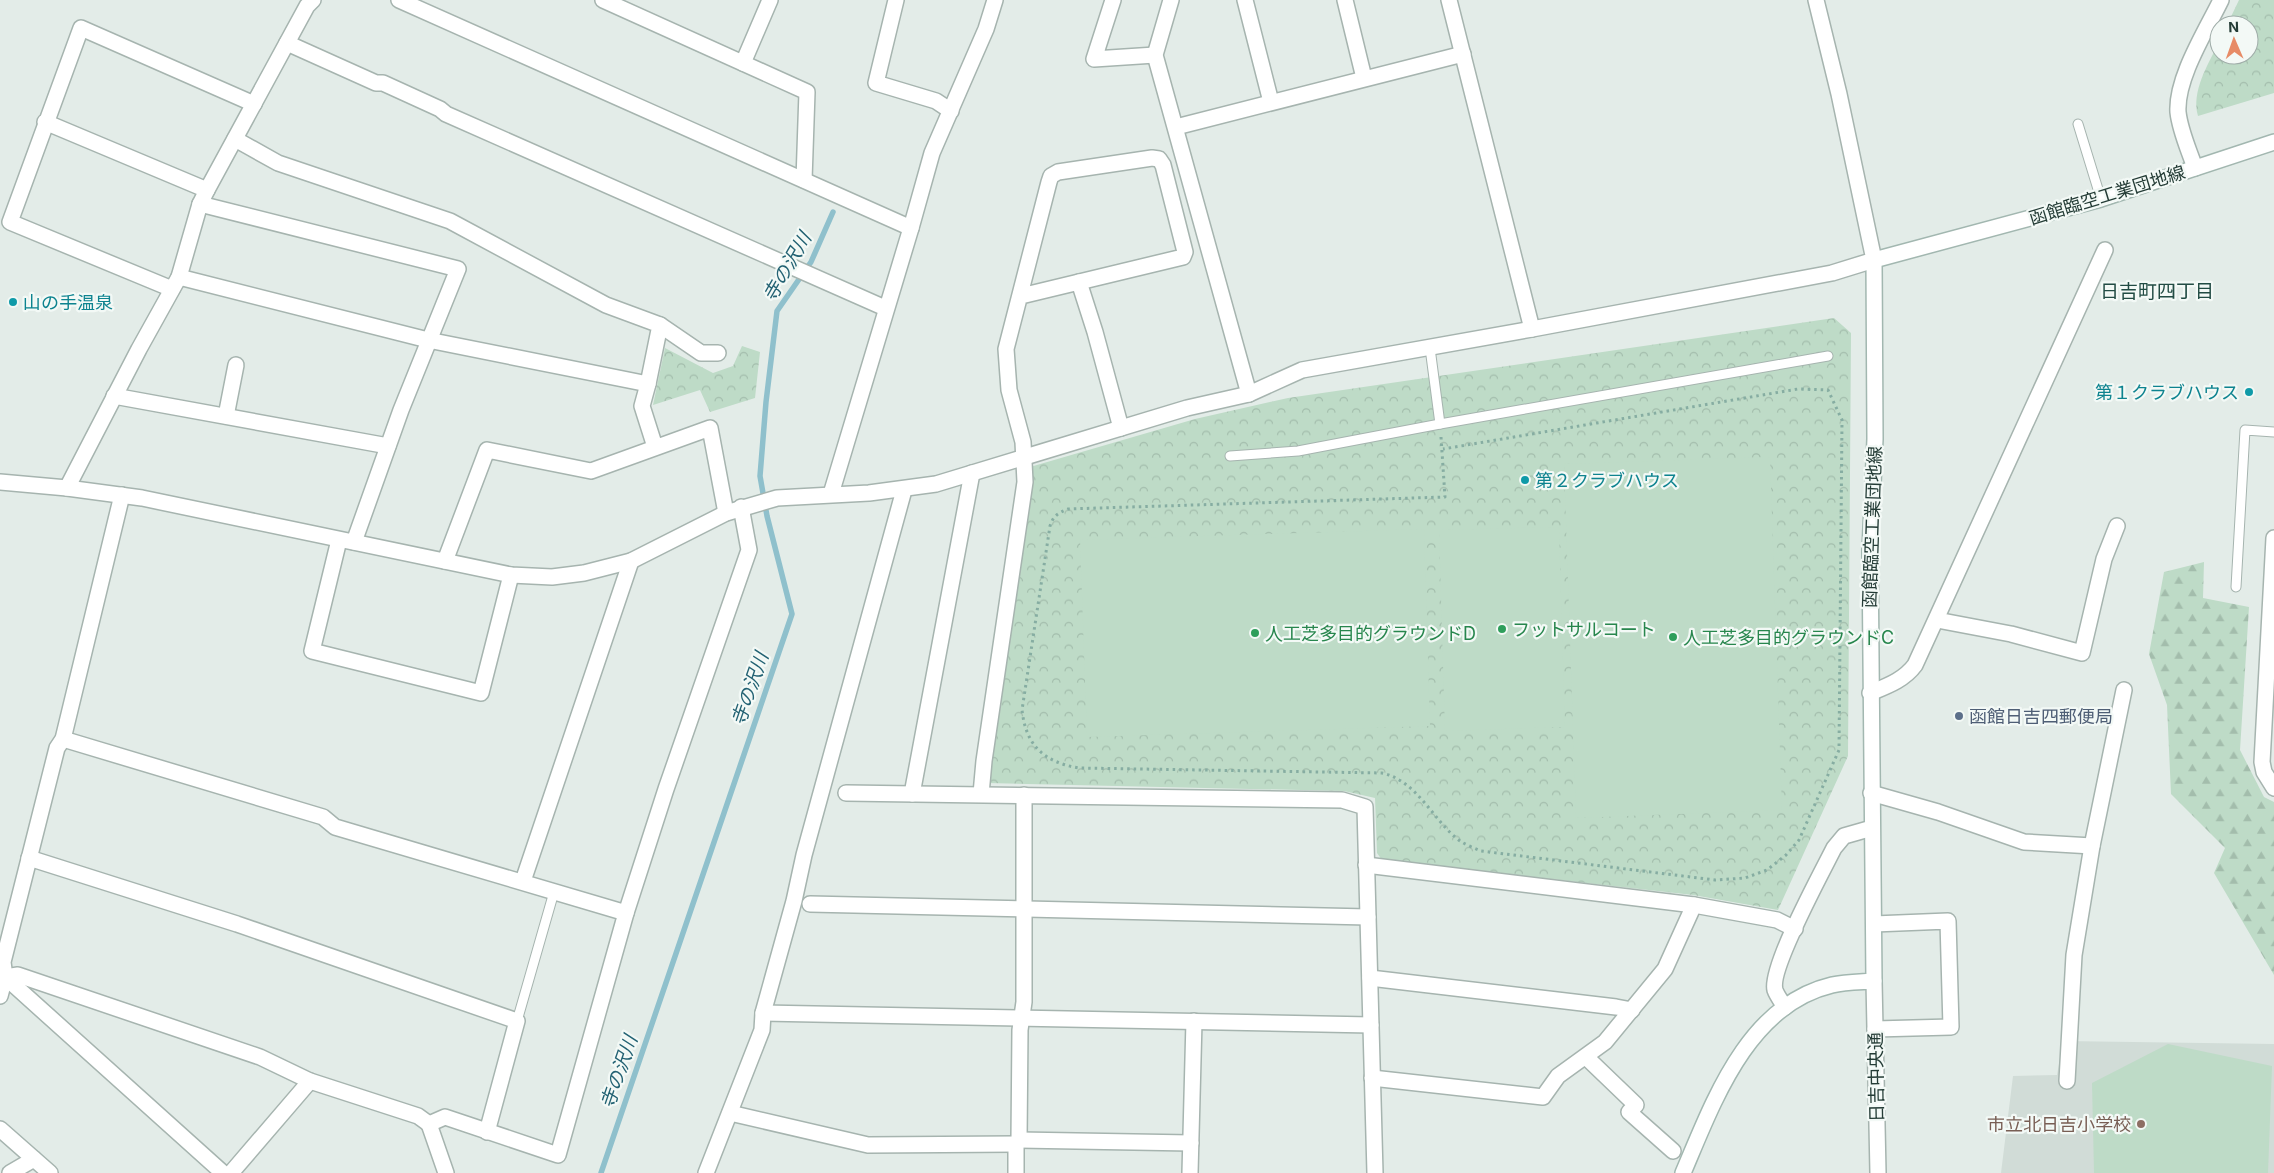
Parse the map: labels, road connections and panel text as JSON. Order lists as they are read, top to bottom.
{
  "streets": {
    "street": ["函館臨空工業団地線", "日吉中央通"]
  },
  "crossings": [
    ["函館臨空工業団地線", "日吉中央通"]
  ],
  "districts": ["日吉町四丁目"],
  "water": ["寺の沢川"],
  "places": [
    "山の手温泉",
    "第１クラブハウス",
    "第２クラブハウス",
    "フットサルコート",
    "人工芝多目的グラウンドD",
    "人工芝多目的グラウンドC",
    "函館日吉四郵便局",
    "市立北日吉小学校"
  ],
  "north": "top"
}
